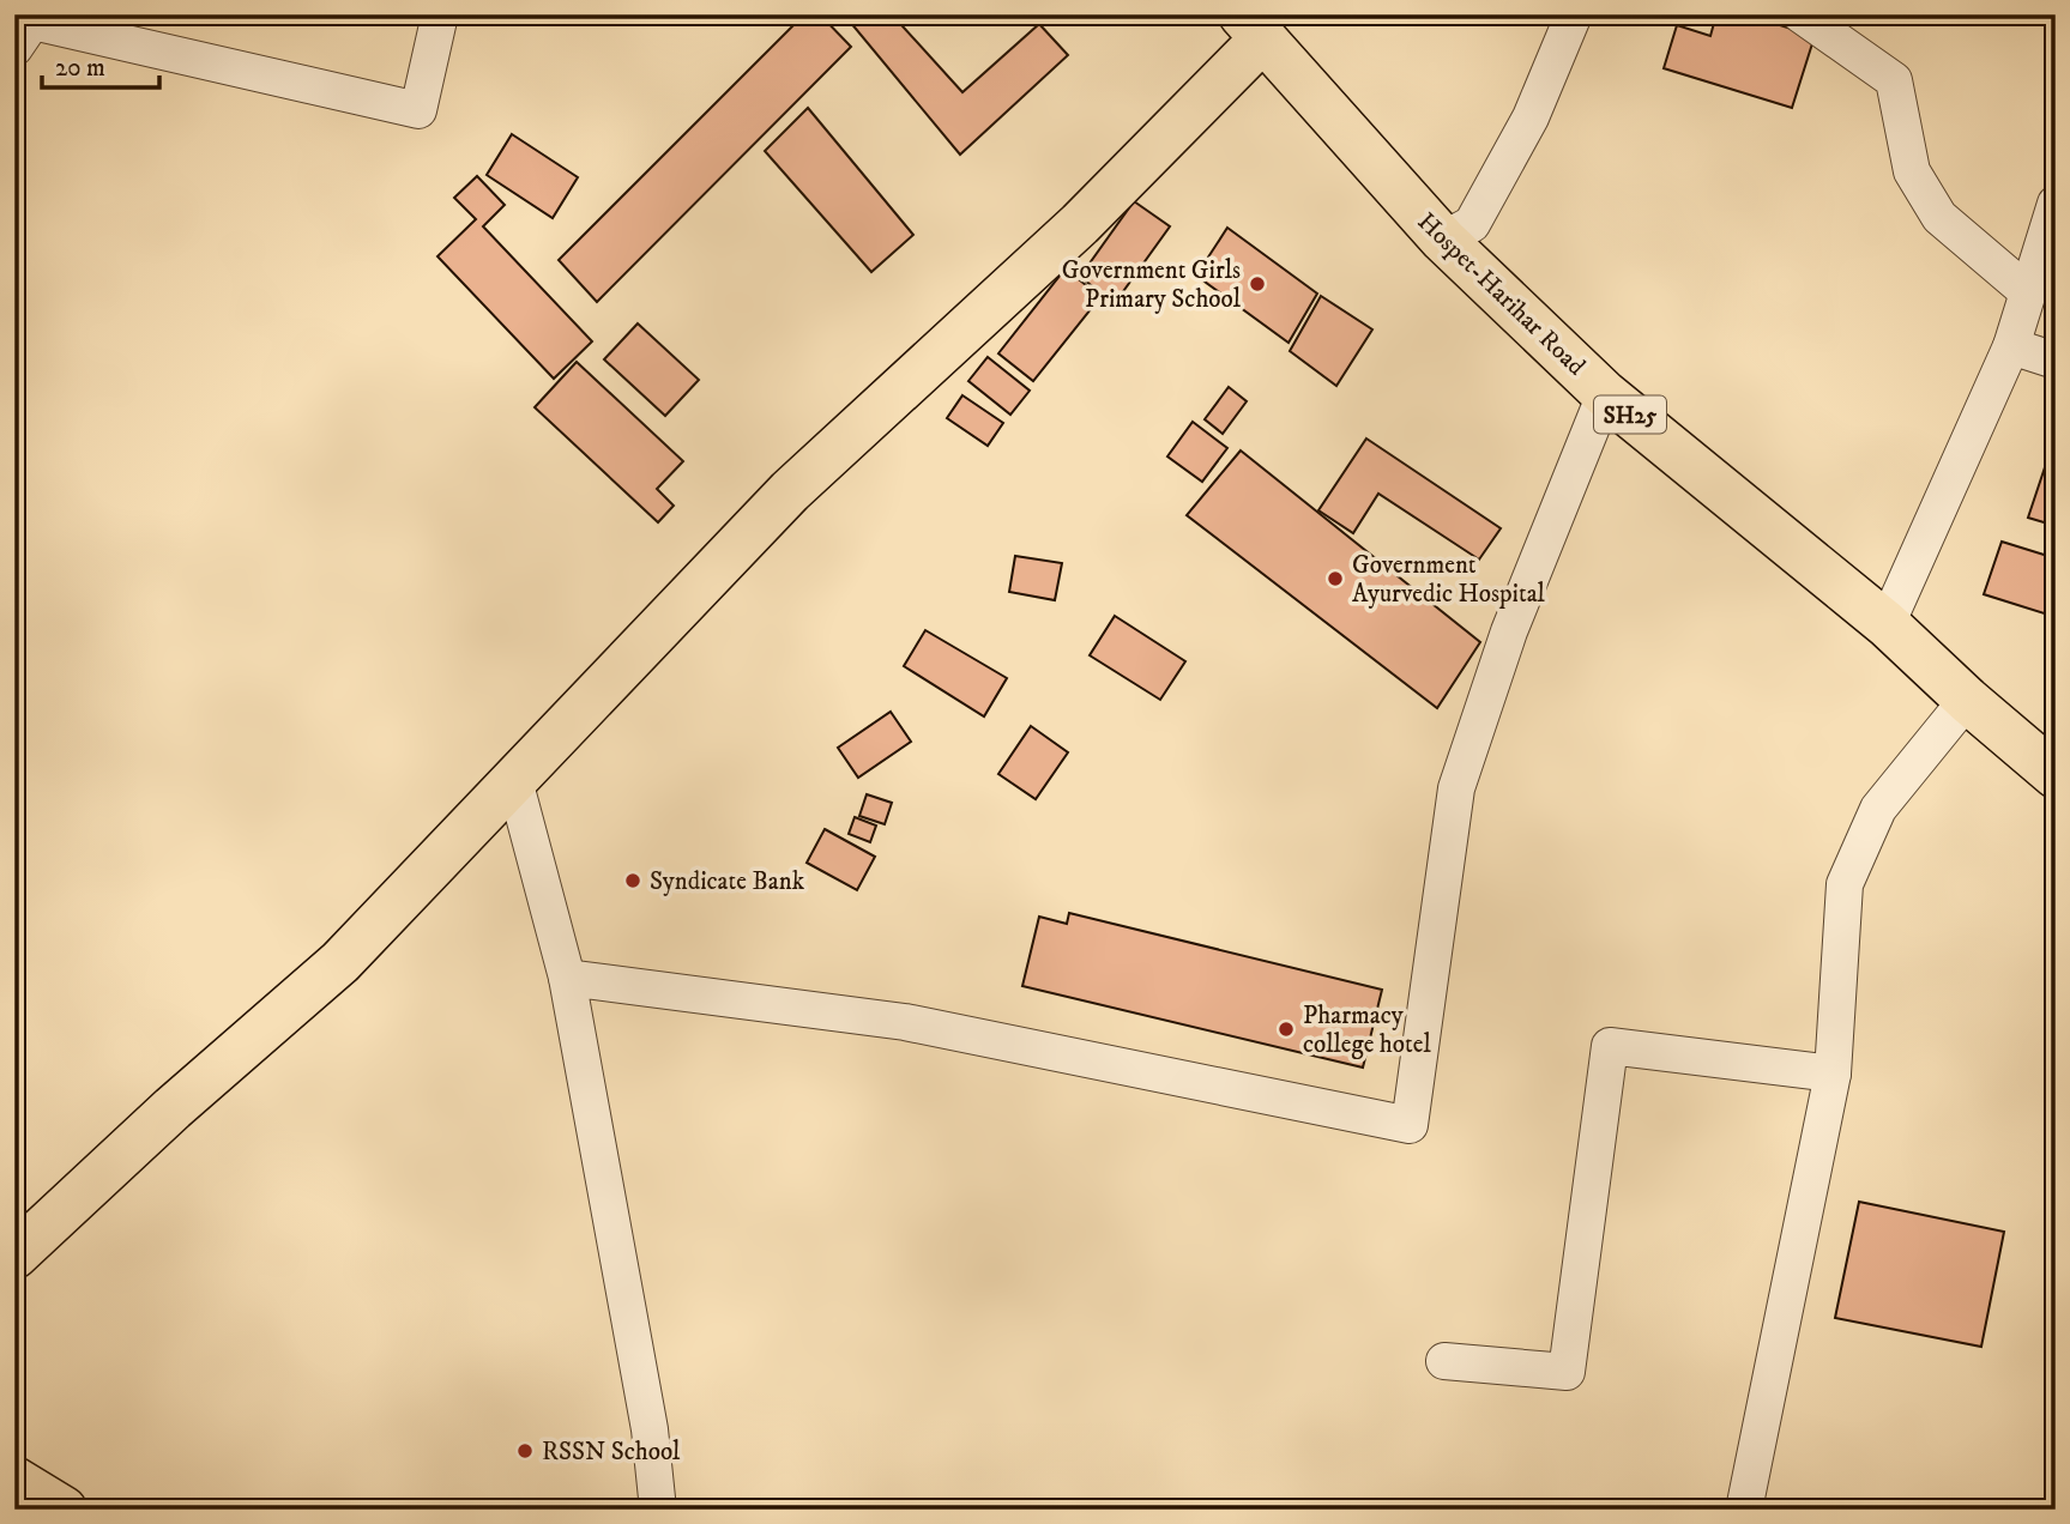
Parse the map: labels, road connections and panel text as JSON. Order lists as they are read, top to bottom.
{
  "streets": {
    "main road": ["Hospet-Harihar Road", "SH25"]
  },
  "places": [
    "Government Girls Primary School",
    "Government Ayurvedic Hospital",
    "Syndicate Bank",
    "Pharmacy college hotel",
    "RSSN School"
  ],
  "scale_bar": "20 m"
}
